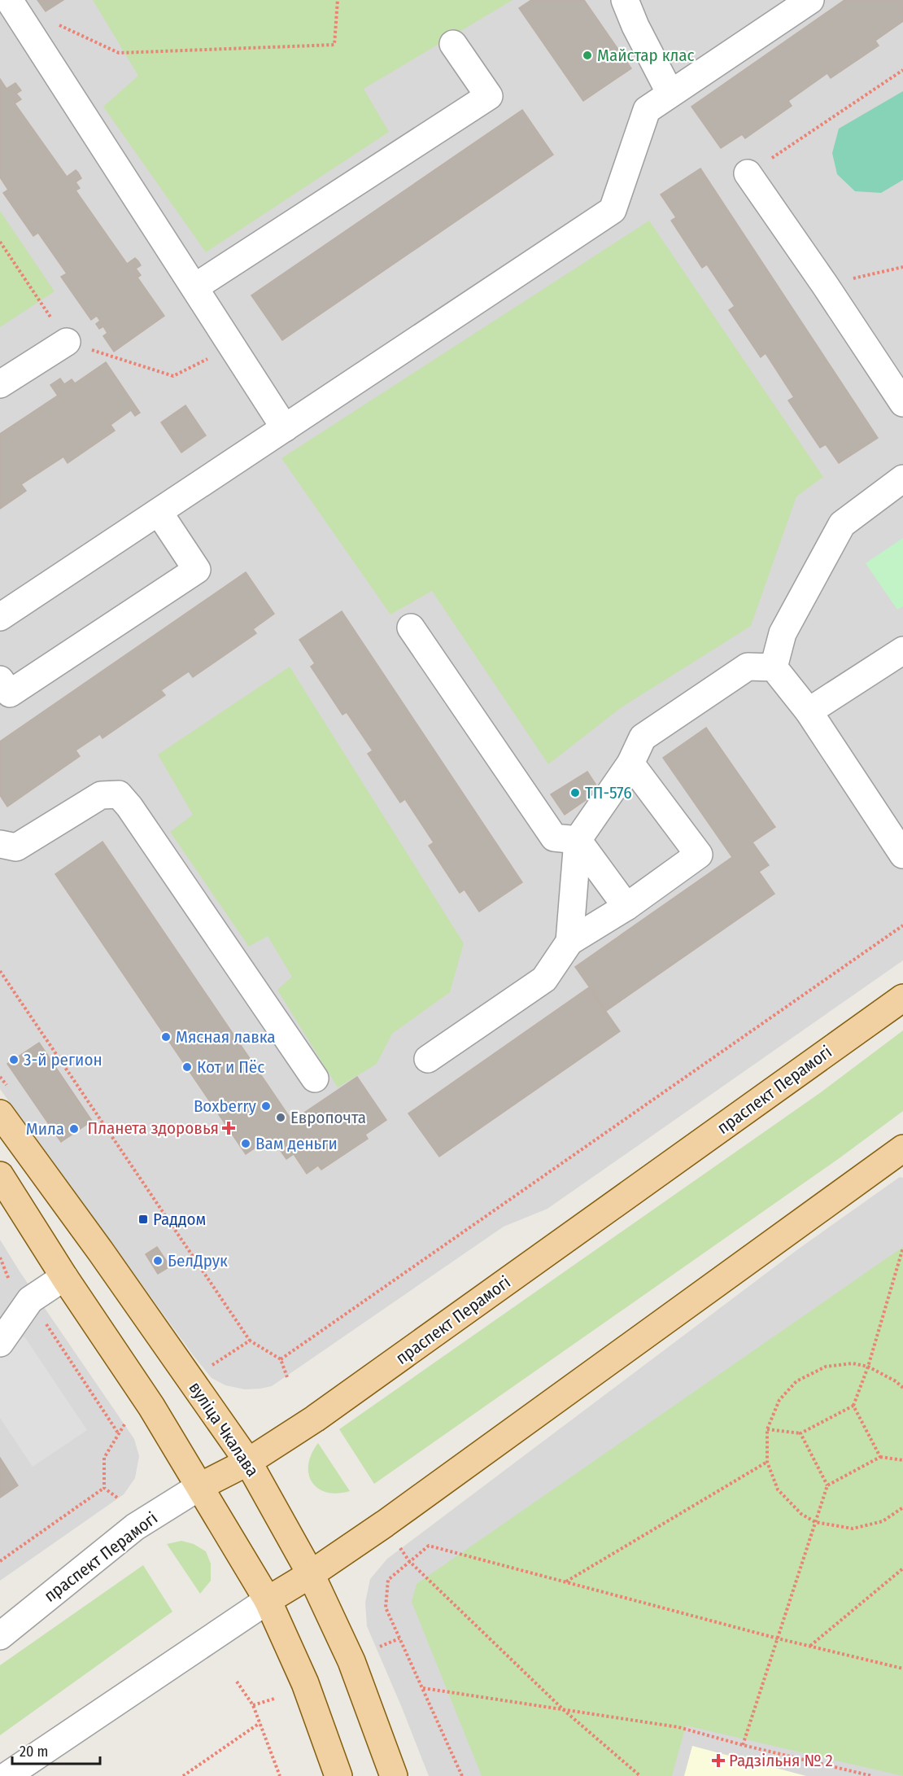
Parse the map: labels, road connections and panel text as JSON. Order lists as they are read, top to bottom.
{
  "streets": {
    "main road": ["праспект Перамогі", "вуліца Чкалава"]
  },
  "crossings": [
    ["праспект Перамогі", "вуліца Чкалава"]
  ],
  "places": {
    "other": [
      "Майстар клас",
      "ТП-576",
      "Мясная лавка",
      "3-й регион",
      "Кот и Пёс",
      "Boxberry",
      "Европочта",
      "Мила",
      "Вам деньги",
      "БелДрук"
    ],
    "health": ["Планета здоровья", "Радзільня № 2"],
    "transit": ["Раддом"]
  },
  "scale_bar": "20 m"
}
